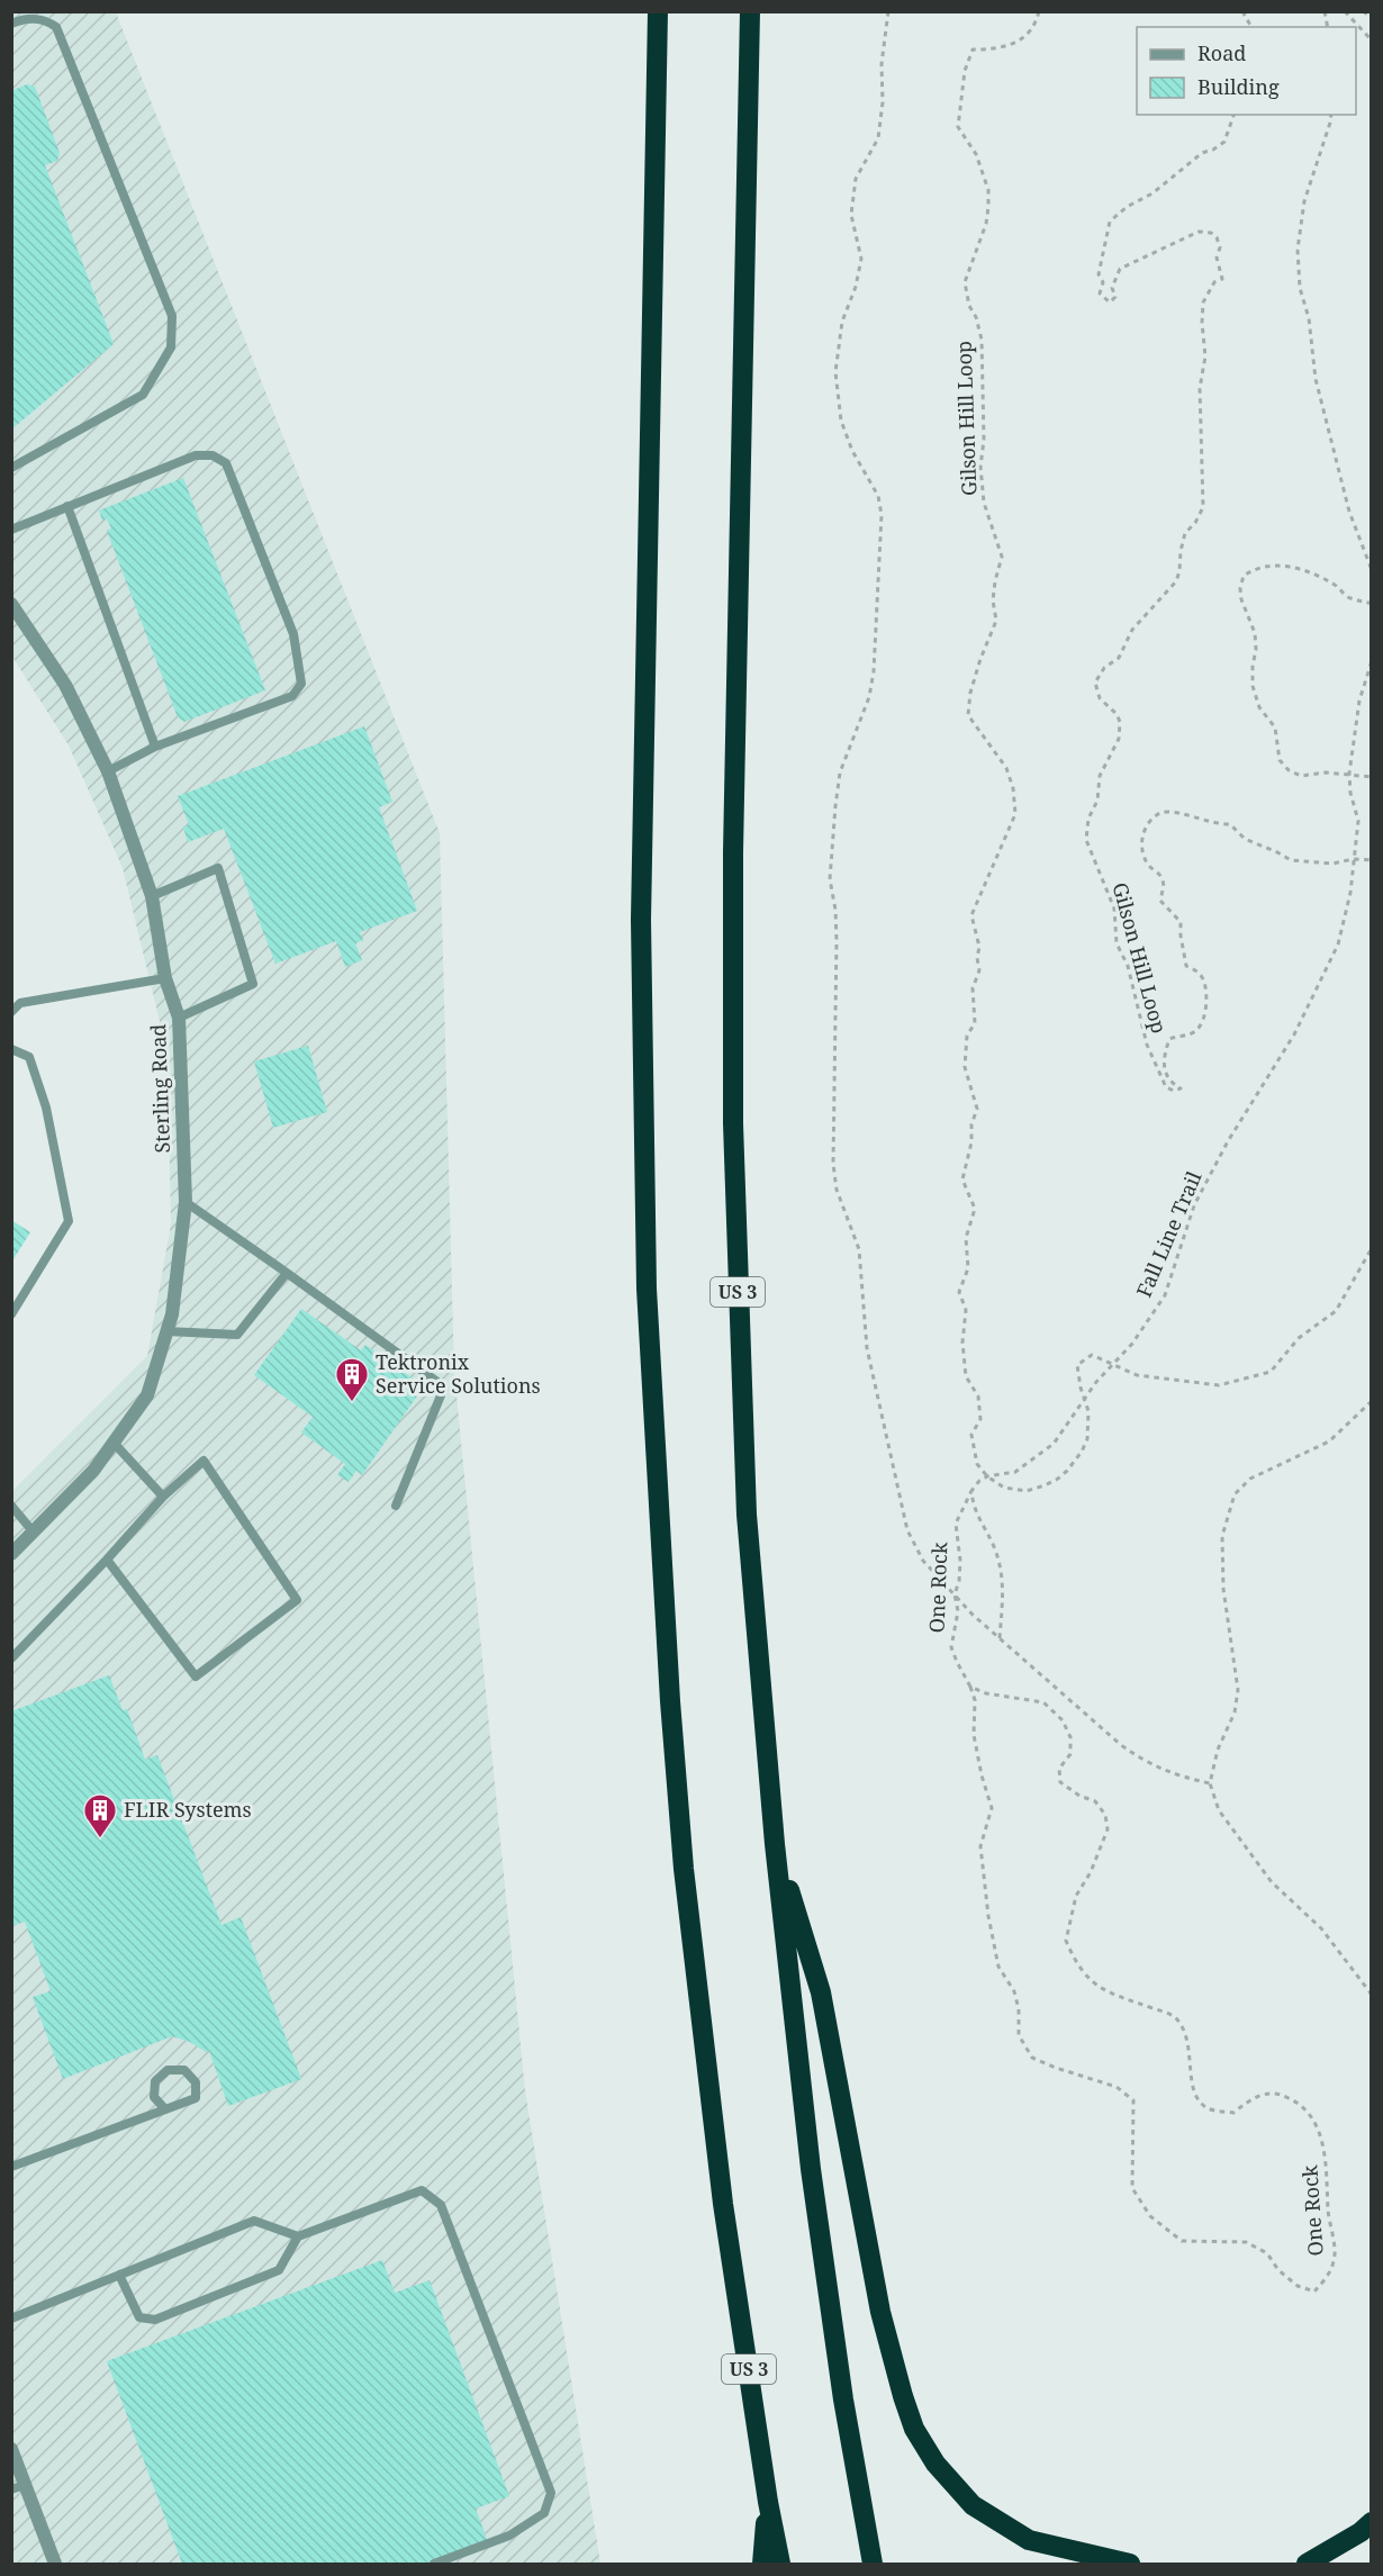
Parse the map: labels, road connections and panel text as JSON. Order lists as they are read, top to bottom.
{
  "streets": {
    "highway": ["US 3"],
    "street": ["Sterling Road"],
    "path": ["Gilson Hill Loop", "Fall Line Trail", "One Rock"]
  },
  "crossings": [
    ["Gilson Hill Loop", "Fall Line Trail"],
    ["Fall Line Trail", "One Rock"]
  ],
  "places": {
    "building": ["Tektronix Service Solutions", "FLIR Systems"]
  },
  "legend": ["Road", "Building"]
}
